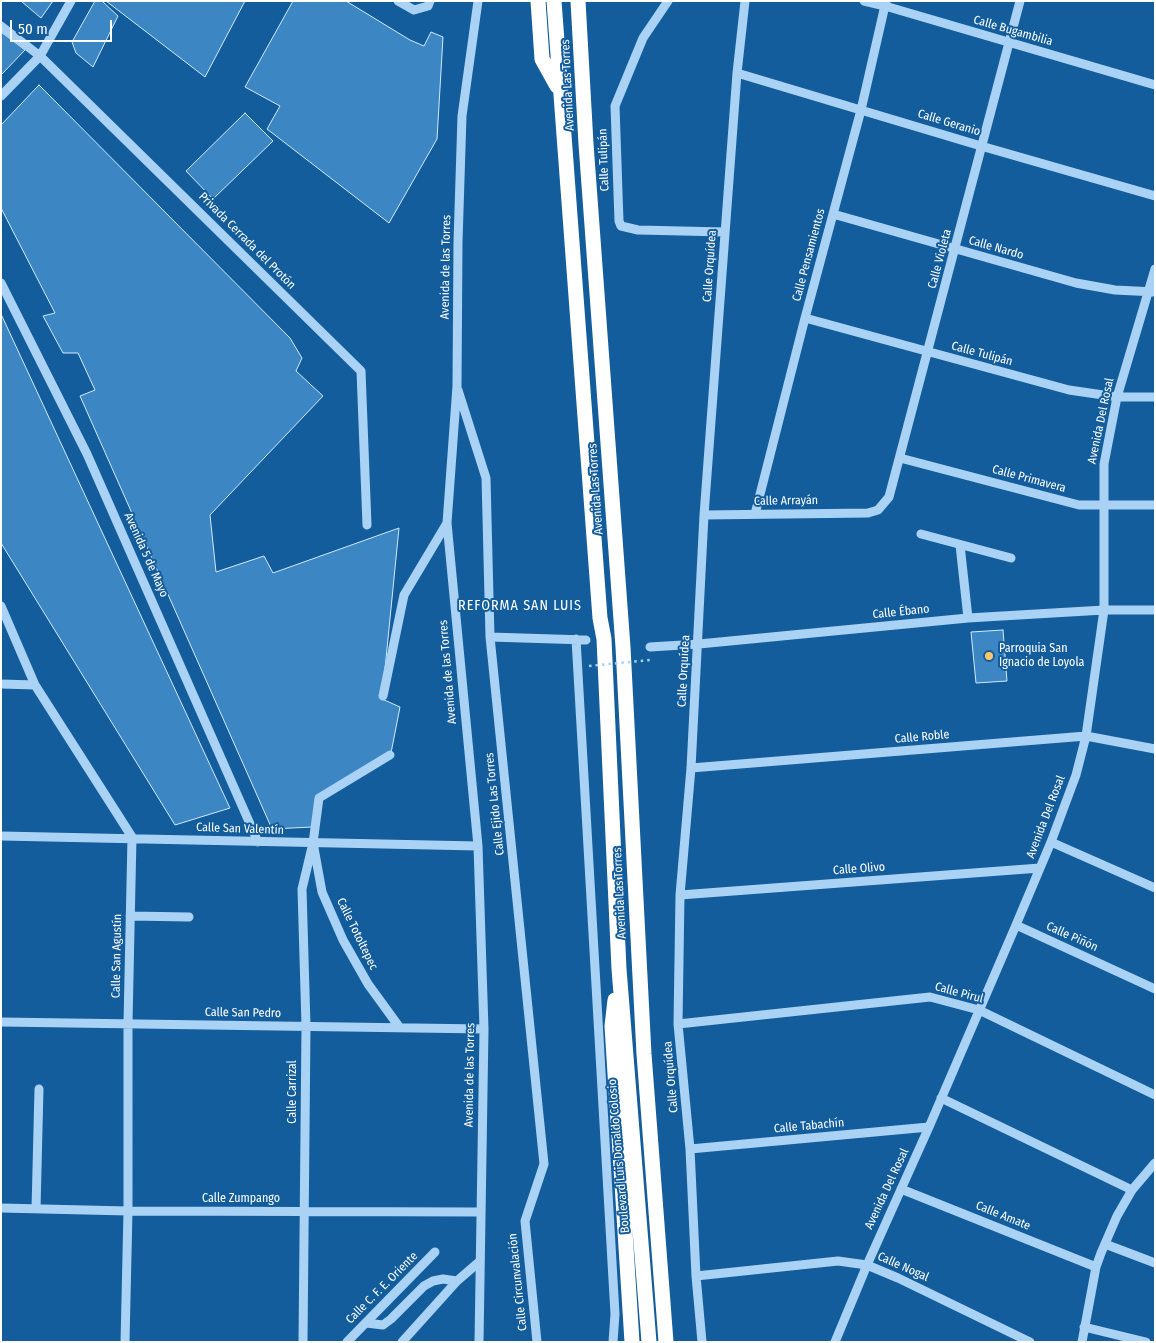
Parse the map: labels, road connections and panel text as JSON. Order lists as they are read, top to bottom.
{
  "streets": {
    "highway": ["Avenida Las Torres", "Boulevard Luis Donaldo Colosio"],
    "street": [
      "Calle Bugambilia",
      "Calle Geranio",
      "Calle Tulipán",
      "Privada Cerrada del Protón",
      "Calle Nardo",
      "Calle Pensamientos",
      "Calle Violeta",
      "Calle Orquídea",
      "Avenida de las Torres",
      "Avenida Del Rosal",
      "Calle Primavera",
      "Calle Arrayán",
      "Avenida 5 de Mayo",
      "Calle Ébano",
      "Calle Roble",
      "Calle Ejido Las Torres",
      "Calle San Valentín",
      "Calle Olivo",
      "Calle Totoltepec",
      "Calle Piñón",
      "Calle San Agustín",
      "Calle Pirul",
      "Calle San Pedro",
      "Calle Carrizal",
      "Calle Tabachín",
      "Calle Zumpango",
      "Calle Amate",
      "Calle Nogal",
      "Calle Circunvalación",
      "Calle C. F. E. Oriente"
    ]
  },
  "crossings": [
    ["Calle Bugambilia", "Calle Pensamientos"],
    ["Calle Bugambilia", "Calle Violeta"],
    ["Avenida Las Torres", "Boulevard Luis Donaldo Colosio"],
    ["Calle Geranio", "Calle Pensamientos"],
    ["Calle Geranio", "Calle Violeta"],
    ["Calle Geranio", "Calle Orquídea"],
    ["Calle Tulipán", "Calle Pensamientos"],
    ["Calle Tulipán", "Calle Violeta"],
    ["Calle Tulipán", "Calle Orquídea"],
    ["Calle Tulipán", "Avenida Del Rosal"],
    ["Calle Nardo", "Calle Pensamientos"],
    ["Calle Nardo", "Calle Violeta"],
    ["Calle Nardo", "Avenida Del Rosal"],
    ["Calle Pensamientos", "Calle Arrayán"],
    ["Calle Violeta", "Calle Primavera"],
    ["Calle Violeta", "Calle Arrayán"],
    ["Calle Orquídea", "Calle Arrayán"],
    ["Calle Orquídea", "Calle Ébano"],
    ["Calle Orquídea", "Calle Roble"],
    ["Calle Orquídea", "Calle Olivo"],
    ["Calle Orquídea", "Calle Pirul"],
    ["Calle Orquídea", "Calle Tabachín"],
    ["Calle Orquídea", "Calle Nogal"],
    ["Avenida de las Torres", "Calle Ejido Las Torres"],
    ["Avenida de las Torres", "Calle San Valentín"],
    ["Avenida de las Torres", "Calle San Pedro"],
    ["Avenida de las Torres", "Calle Zumpango"],
    ["Avenida Del Rosal", "Calle Primavera"],
    ["Avenida Del Rosal", "Calle Ébano"],
    ["Avenida Del Rosal", "Calle Roble"],
    ["Avenida Del Rosal", "Calle Olivo"],
    ["Avenida Del Rosal", "Calle Piñón"],
    ["Avenida Del Rosal", "Calle Pirul"],
    ["Avenida Del Rosal", "Calle Tabachín"],
    ["Avenida Del Rosal", "Calle Amate"],
    ["Avenida Del Rosal", "Calle Nogal"],
    ["Avenida 5 de Mayo", "Calle San Valentín"],
    ["Calle Ejido Las Torres", "Calle Circunvalación"],
    ["Calle San Valentín", "Calle Totoltepec"],
    ["Calle San Valentín", "Calle San Agustín"],
    ["Calle San Valentín", "Calle Carrizal"],
    ["Calle Totoltepec", "Calle San Pedro"],
    ["Calle Totoltepec", "Calle Carrizal"],
    ["Calle San Agustín", "Calle San Pedro"],
    ["Calle San Agustín", "Calle Zumpango"],
    ["Calle San Pedro", "Calle Carrizal"],
    ["Calle Carrizal", "Calle Zumpango"]
  ],
  "districts": ["REFORMA SAN LUIS"],
  "places": ["Parroquia San Ignacio de Loyola"],
  "scale_bar": "50 m"
}
